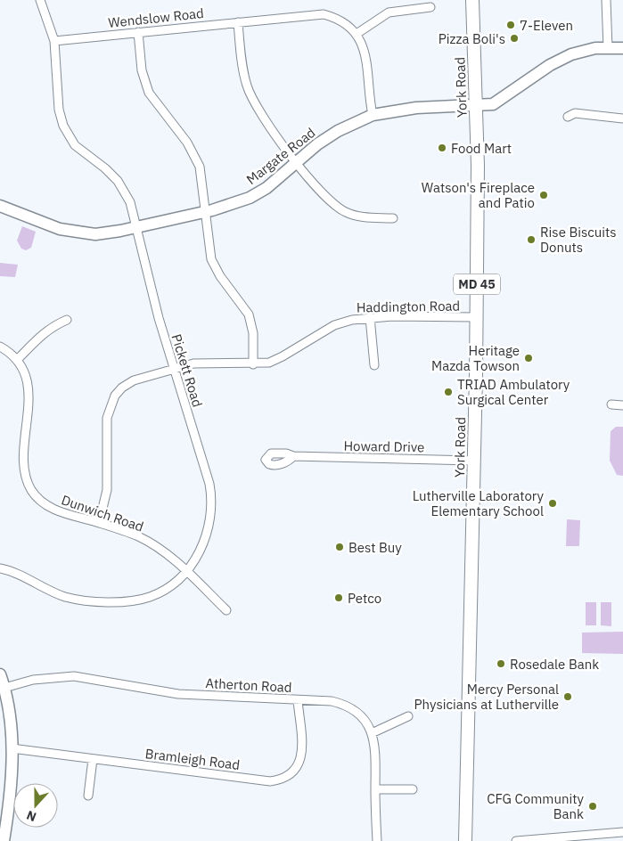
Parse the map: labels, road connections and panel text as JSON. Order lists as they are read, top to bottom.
{
  "streets": {
    "main road": ["York Road", "MD 45"],
    "street": [
      "Wendslow Road",
      "Margate Road",
      "Haddington Road",
      "Pickett Road",
      "Howard Drive",
      "Dunwich Road",
      "Atherton Road",
      "Bramleigh Road"
    ]
  },
  "crossings": [
    ["Wendslow Road", "Margate Road"],
    ["Wendslow Road", "Pickett Road"],
    ["York Road", "Margate Road"],
    ["York Road", "Haddington Road"],
    ["York Road", "Howard Drive"],
    ["Margate Road", "Pickett Road"],
    ["Haddington Road", "Pickett Road"],
    ["Haddington Road", "Dunwich Road"],
    ["Pickett Road", "Dunwich Road"],
    ["Atherton Road", "Bramleigh Road"]
  ],
  "places": [
    "7-Eleven",
    "Pizza Boli's",
    "Food Mart",
    "Watson's Fireplace and Patio",
    "Rise Biscuits Donuts",
    "Heritage Mazda Towson",
    "TRIAD Ambulatory Surgical Center",
    "Lutherville Laboratory Elementary School",
    "Best Buy",
    "Petco",
    "Rosedale Bank",
    "Mercy Personal Physicians at Lutherville",
    "CFG Community Bank"
  ],
  "north": "bottom"
}
